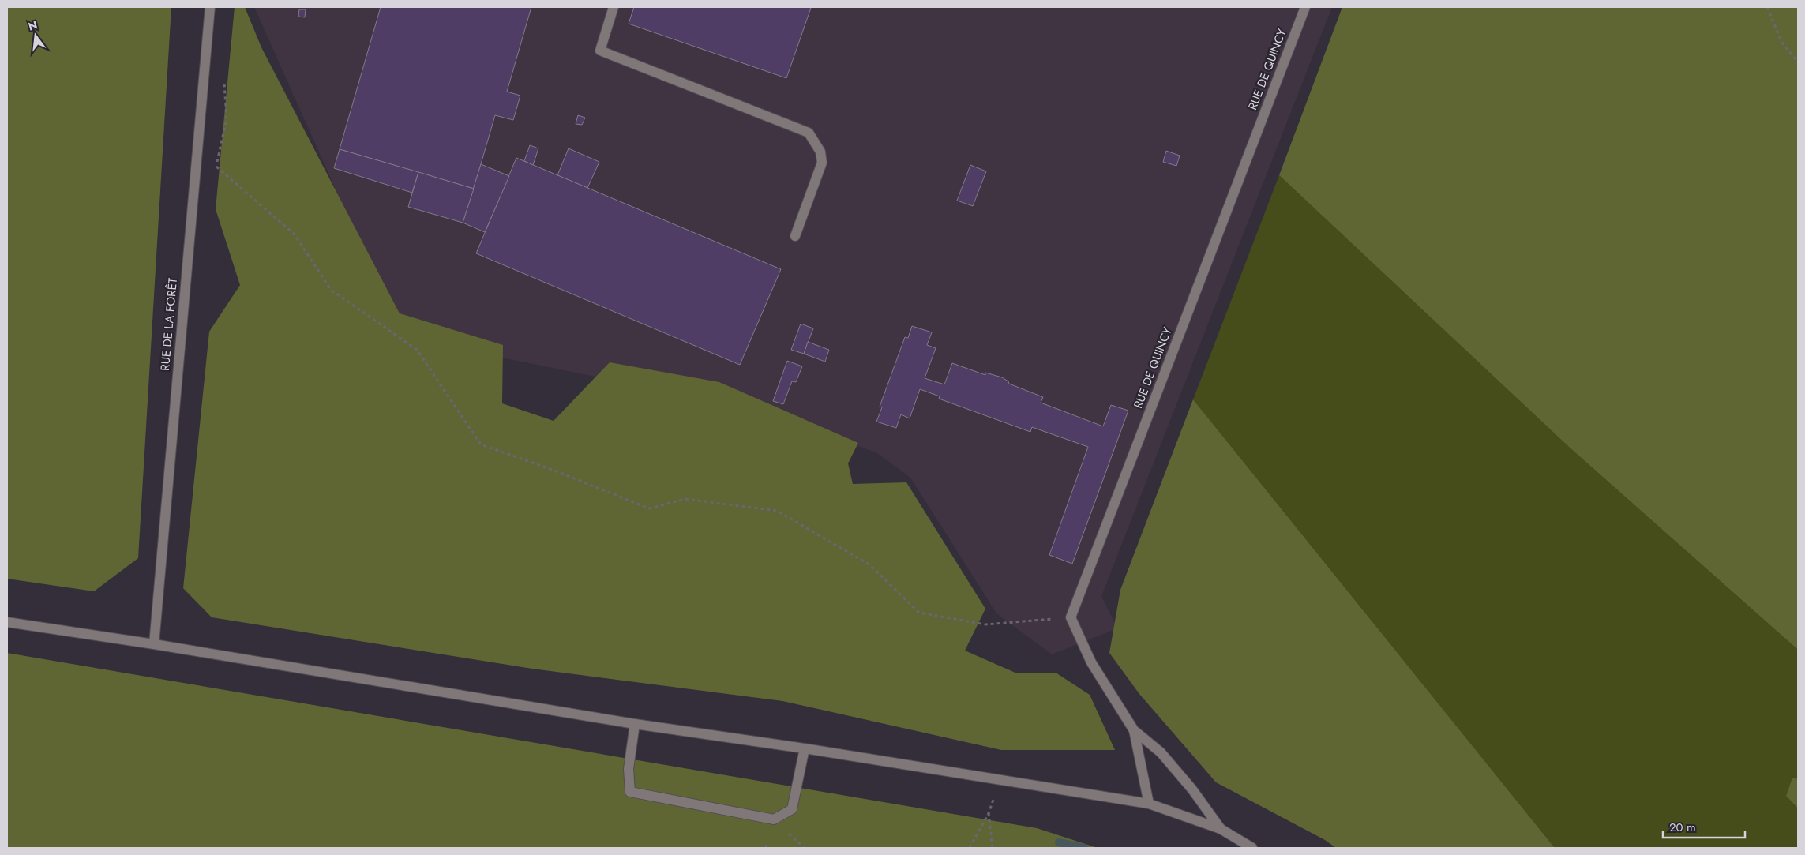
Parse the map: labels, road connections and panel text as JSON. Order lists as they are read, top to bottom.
{
  "streets": {
    "street": ["RUE DE QUINCY", "RUE DE LA FORÊT"]
  },
  "scale_bar": "20 m",
  "north": "top"
}
